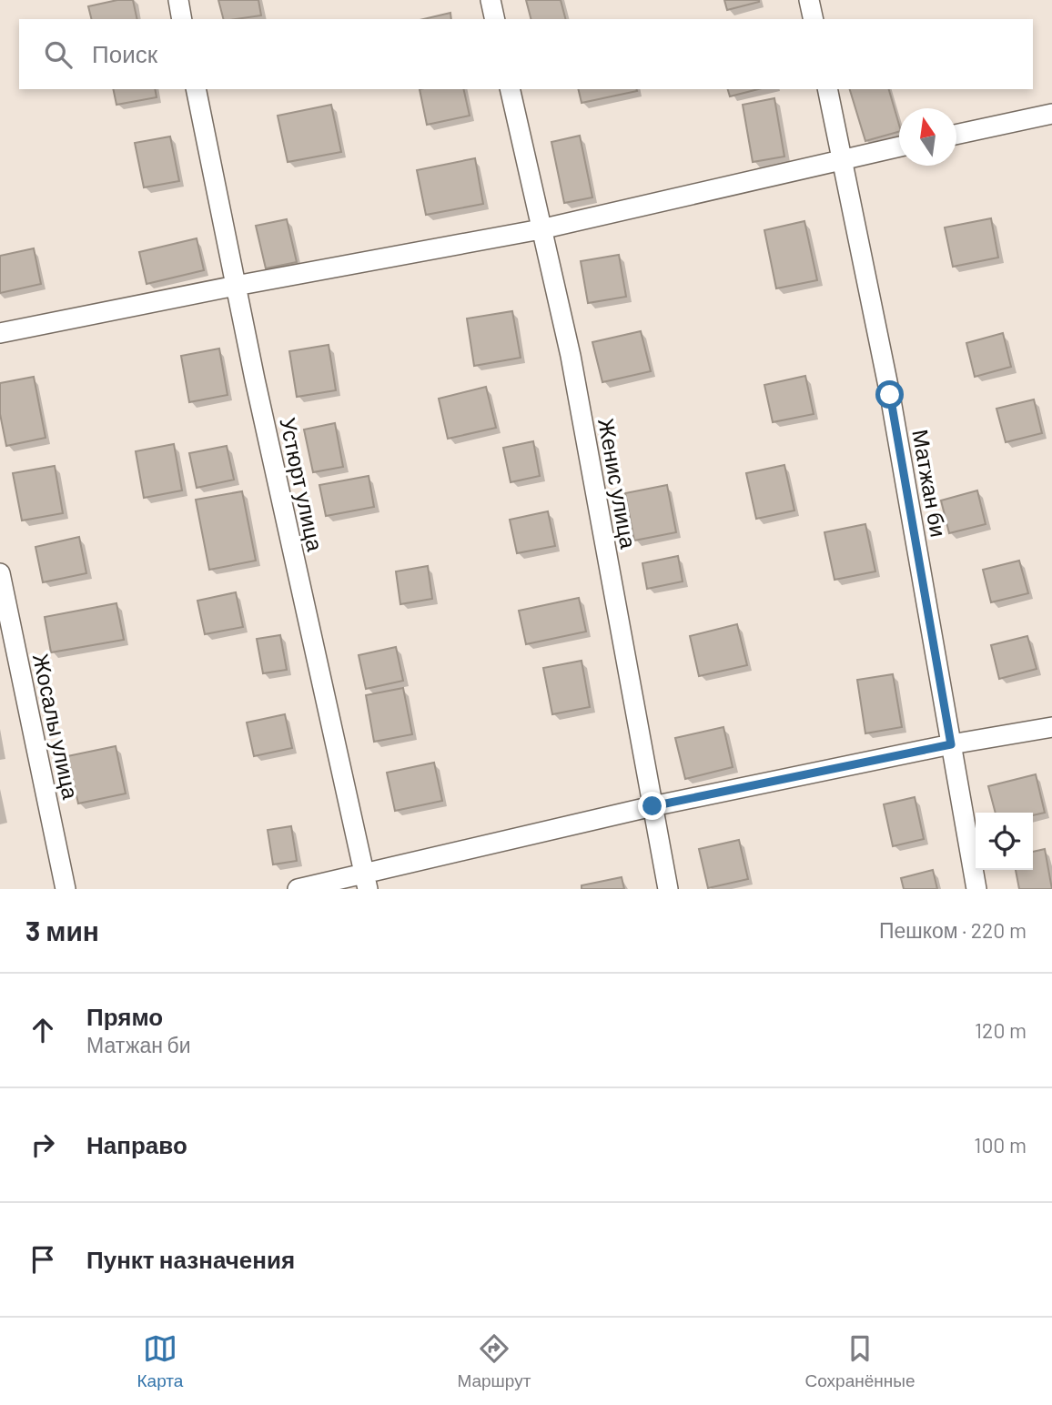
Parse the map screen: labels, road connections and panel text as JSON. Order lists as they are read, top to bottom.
{
  "streets": {
    "street": [
      "Женис улица",
      "Матжан би",
      "Устюрт улица",
      "Жосалы улица"
    ]
  },
  "north": "top",
  "page": {
    "search": "Поиск",
    "heading": ["3 мин", "Пешком · 220 m"],
    "list": [
      ["Прямо", "Матжан би", "120 m"],
      ["Направо", "100 m"],
      "Пункт назначения"
    ],
    "nav": ["Карта", "Маршрут", "Сохранённые"]
  }
}
